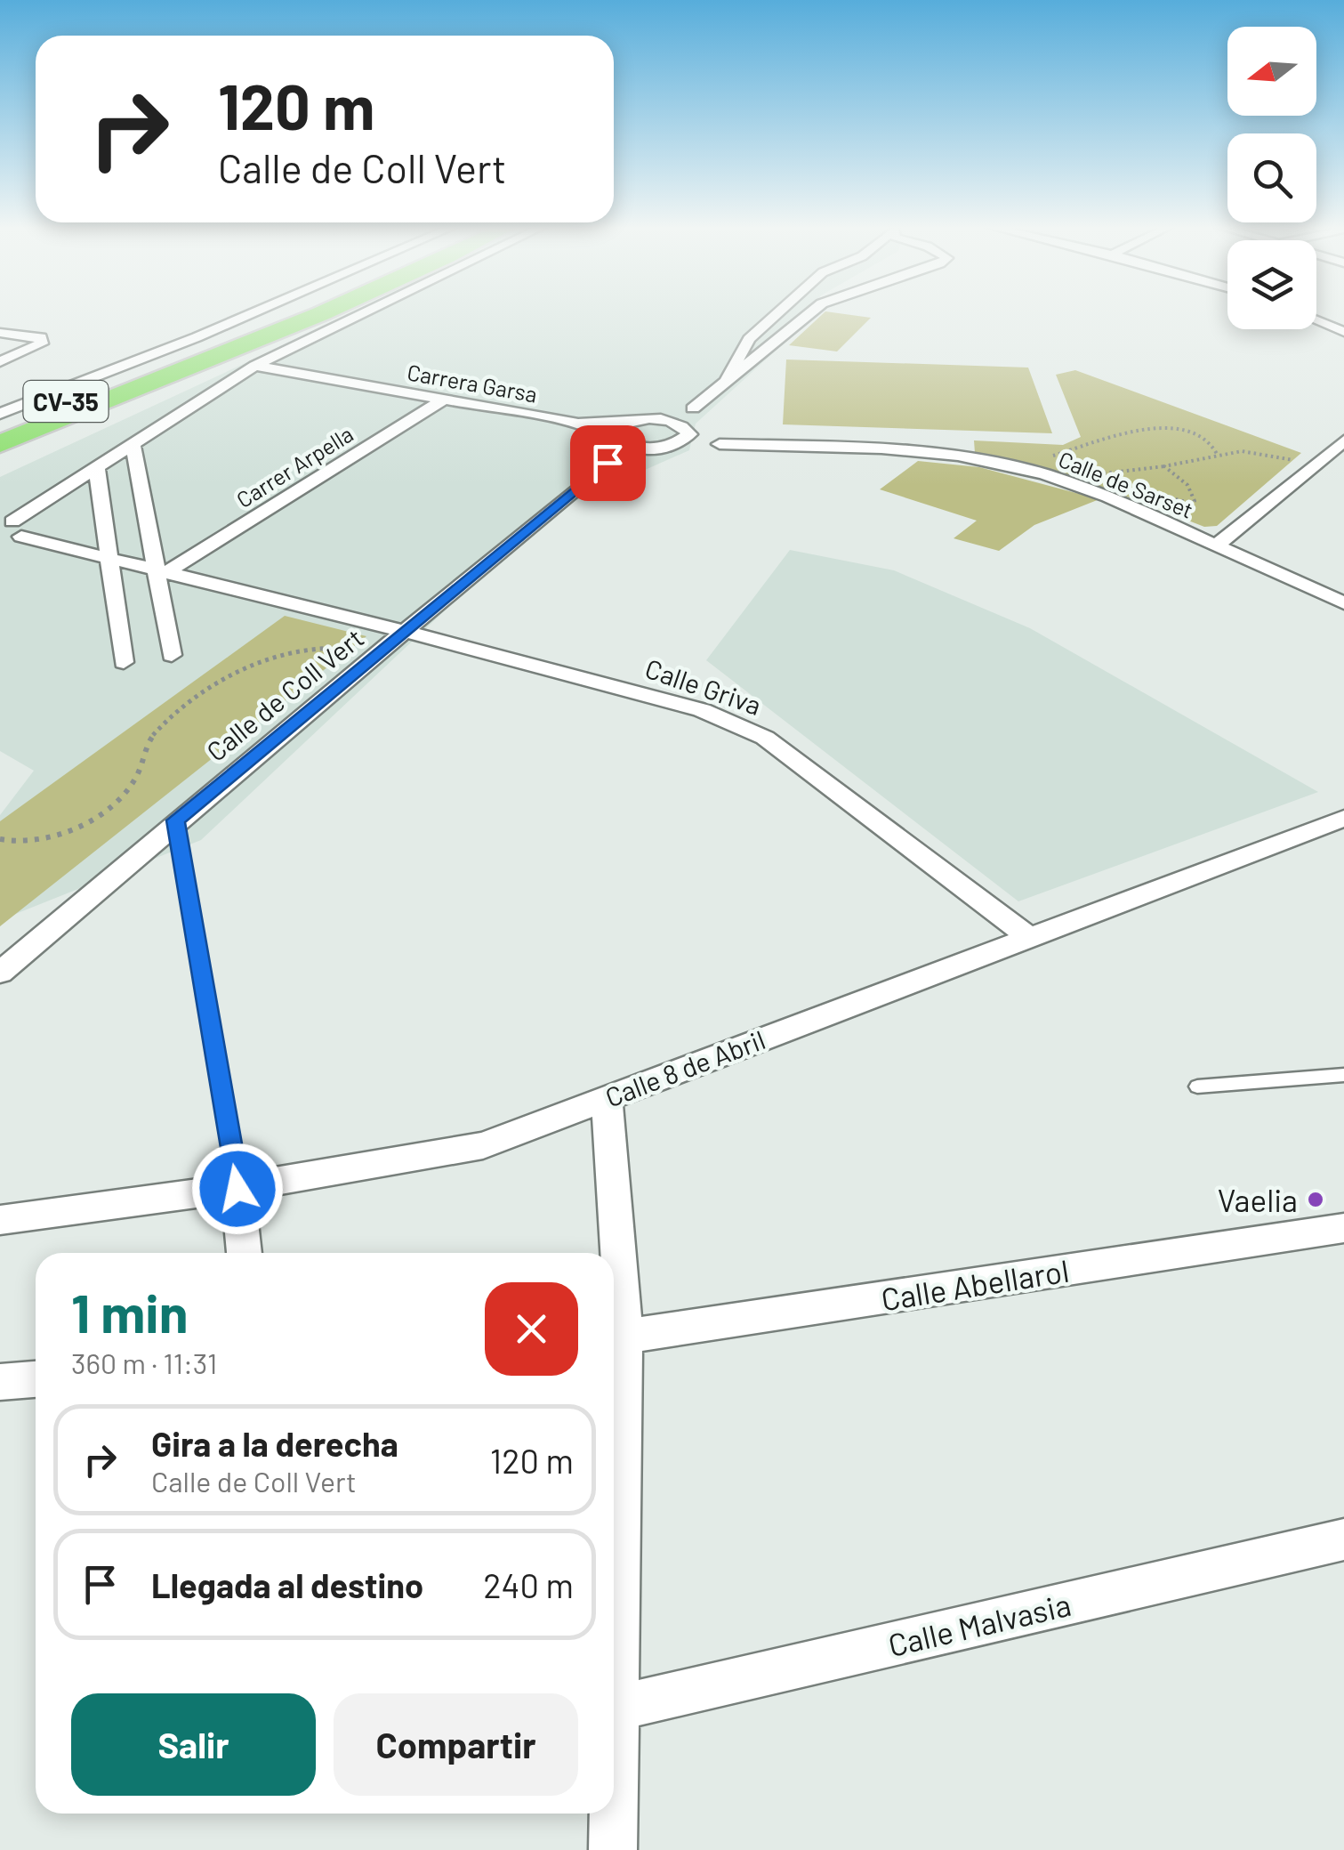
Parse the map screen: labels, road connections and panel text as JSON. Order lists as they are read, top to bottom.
{
  "streets": {
    "highway": ["CV-35"],
    "street": [
      "Carrera Garsa",
      "Carrer Arpella",
      "Calle de Sarset",
      "Calle Griva",
      "Calle de Coll Vert",
      "Calle 8 de Abril",
      "Calle Abellarol",
      "Calle Malvasia"
    ]
  },
  "crossings": [
    ["Carrera Garsa", "Carrer Arpella"],
    ["Carrera Garsa", "Calle de Sarset"],
    ["Carrera Garsa", "Calle de Coll Vert"],
    ["Carrer Arpella", "Calle Griva"],
    ["Calle de Sarset", "Calle de Coll Vert"],
    ["Calle Griva", "Calle de Coll Vert"],
    ["Calle Griva", "Calle 8 de Abril"]
  ],
  "places": ["Vaelia"],
  "north": "left",
  "page": {
    "turn": ["120 m", "Calle de Coll Vert"],
    "heading": ["1 min", "360 m · 11:31"],
    "list": [
      {
        "name": "Gira a la derecha",
        "note": "Calle de Coll Vert",
        "value": "120 m"
      },
      {
        "name": "Llegada al destino",
        "value": "240 m"
      }
    ],
    "buttons": ["Salir", "Compartir"]
  }
}
